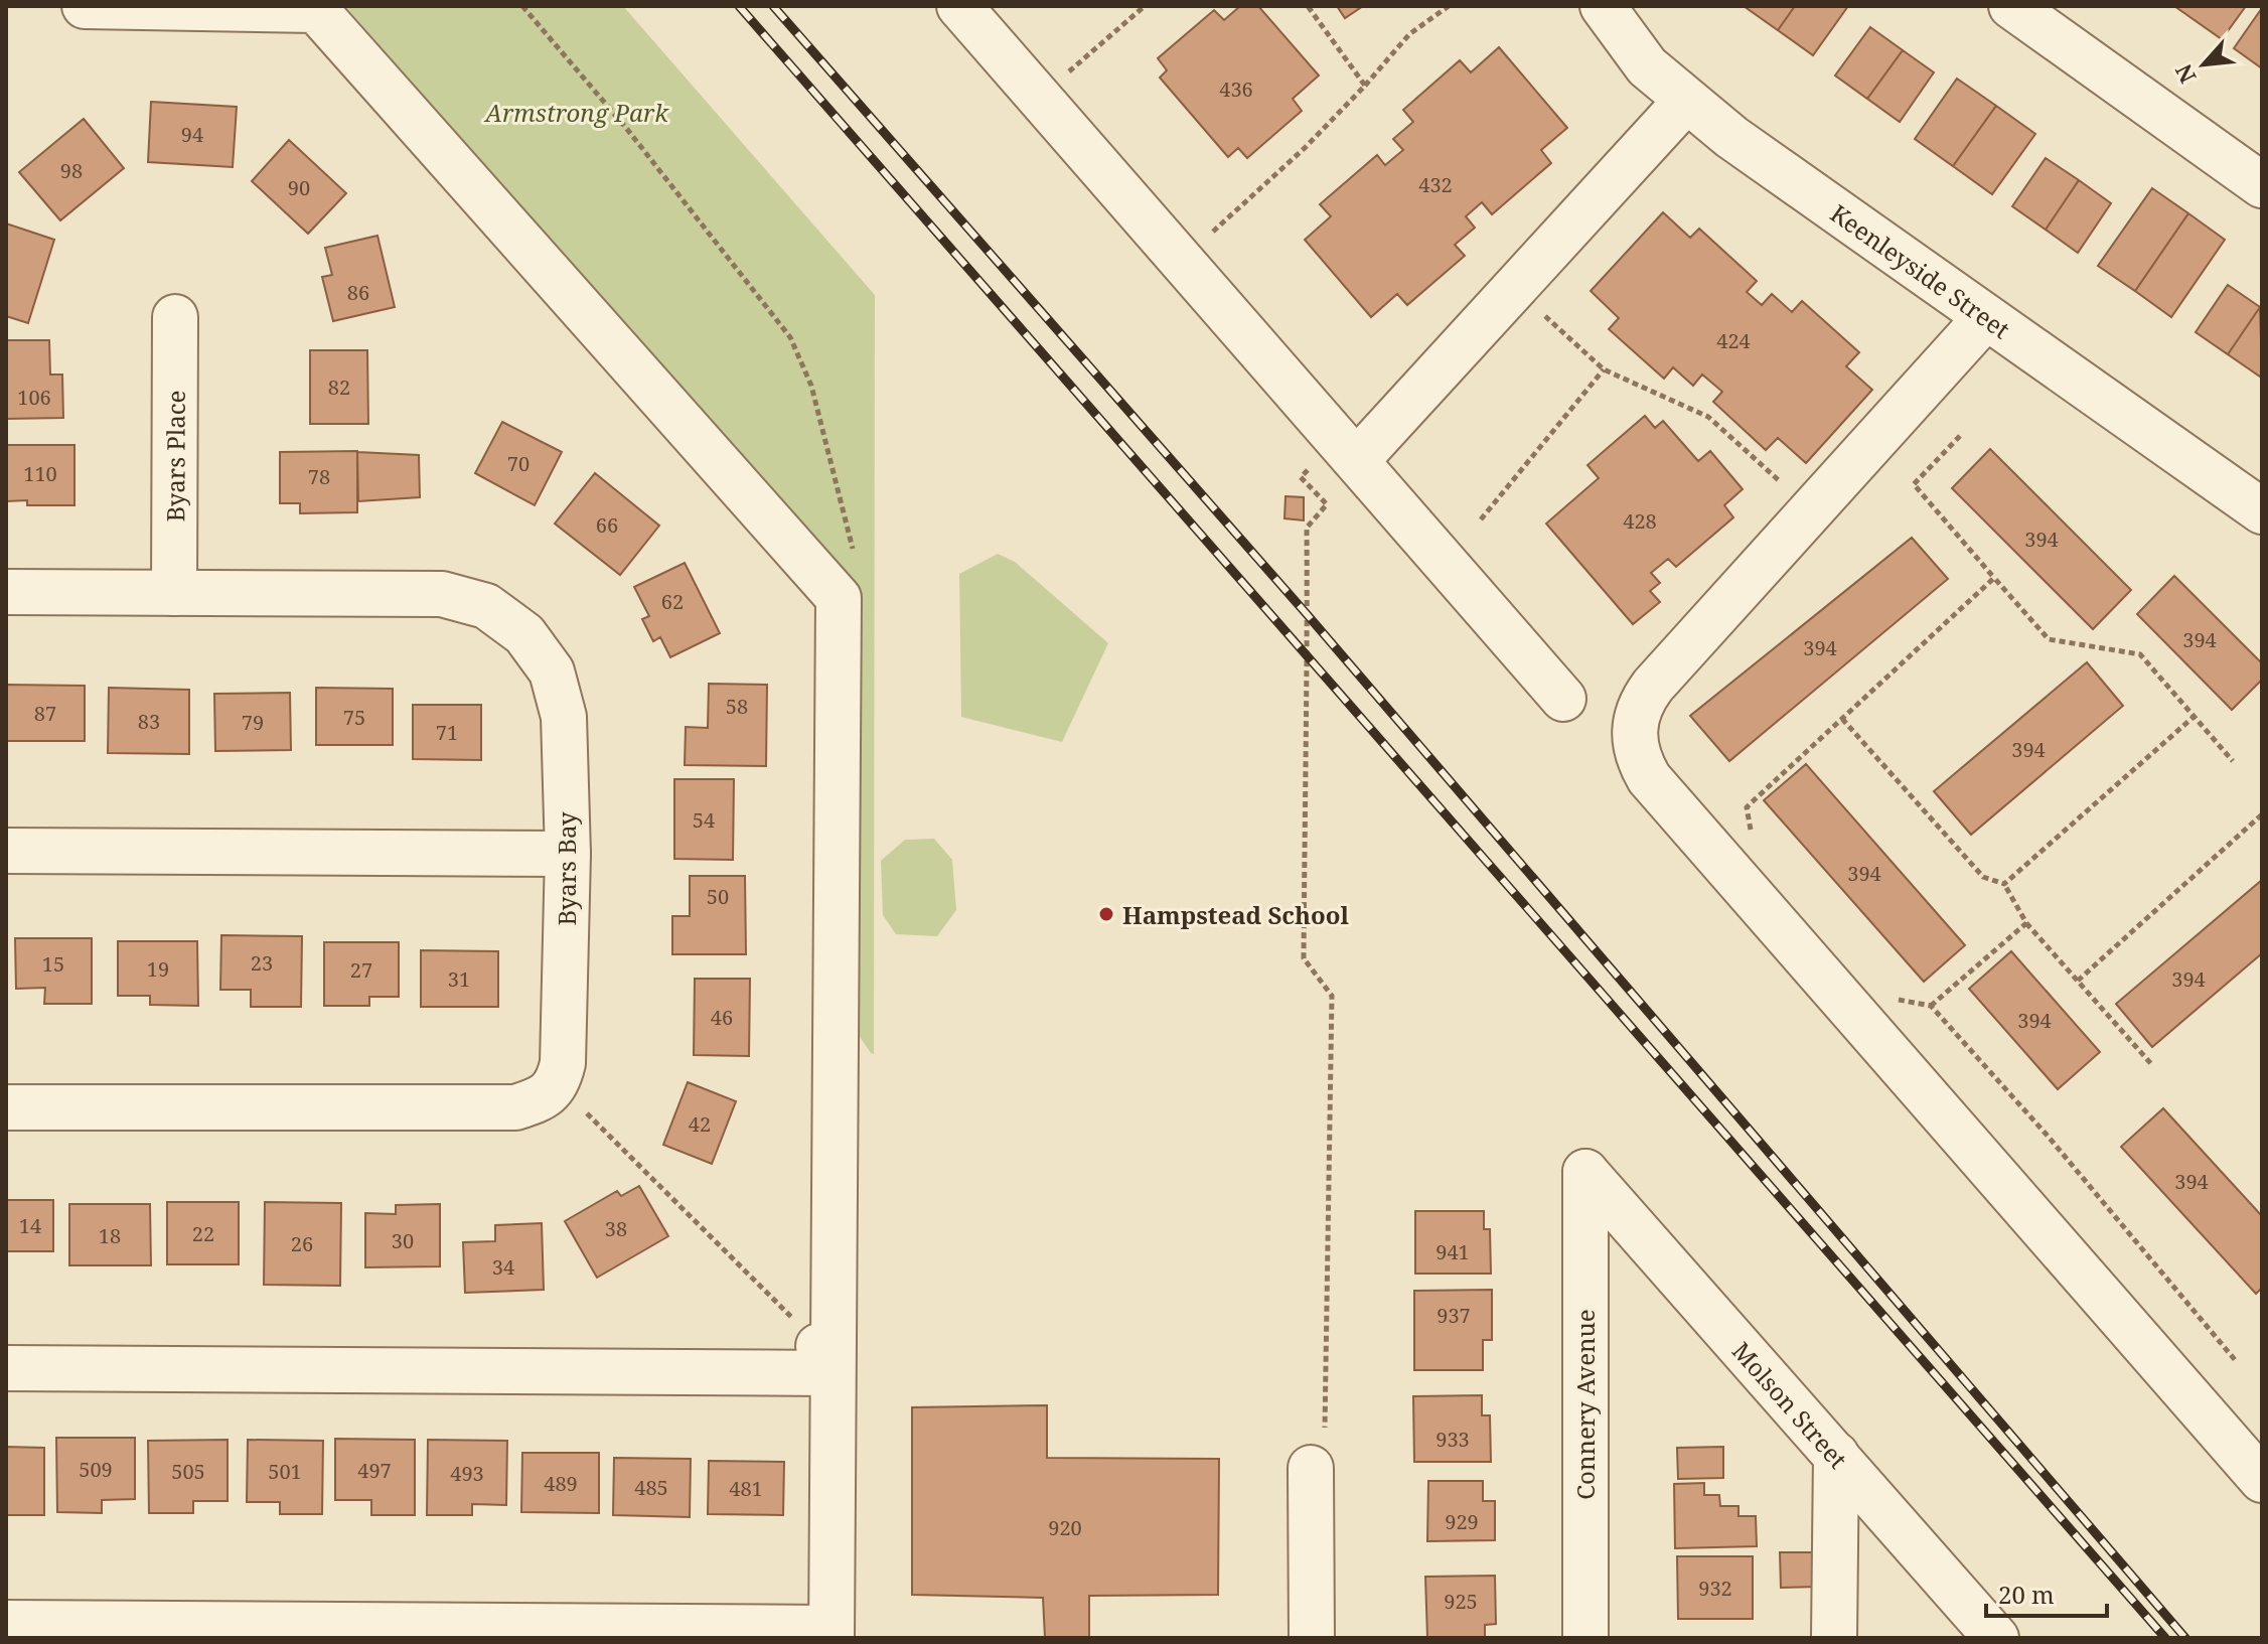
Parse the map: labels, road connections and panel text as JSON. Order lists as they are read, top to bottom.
{
  "streets": {
    "street": [
      "Keenleyside Street",
      "Byars Place",
      "Byars Bay",
      "Connery Avenue",
      "Molson Street"
    ]
  },
  "crossings": [
    ["Byars Place", "Byars Bay"],
    ["Connery Avenue", "Molson Street"]
  ],
  "parks": ["Armstrong Park"],
  "places": ["Hampstead School"],
  "house_numbers": [
    "436",
    "94",
    "98",
    "432",
    "90",
    "86",
    "424",
    "82",
    "106",
    "70",
    "110",
    "78",
    "428",
    "66",
    "394",
    "62",
    "394",
    "394",
    "58",
    "87",
    "75",
    "83",
    "79",
    "71",
    "394",
    "54",
    "394",
    "50",
    "23",
    "15",
    "19",
    "27",
    "31",
    "394",
    "46",
    "394",
    "42",
    "394",
    "14",
    "38",
    "22",
    "18",
    "30",
    "26",
    "941",
    "34",
    "937",
    "933",
    "509",
    "497",
    "505",
    "501",
    "493",
    "489",
    "485",
    "481",
    "929",
    "920",
    "932",
    "925"
  ],
  "scale_bar": "20 m",
  "north": "bottom left"
}
